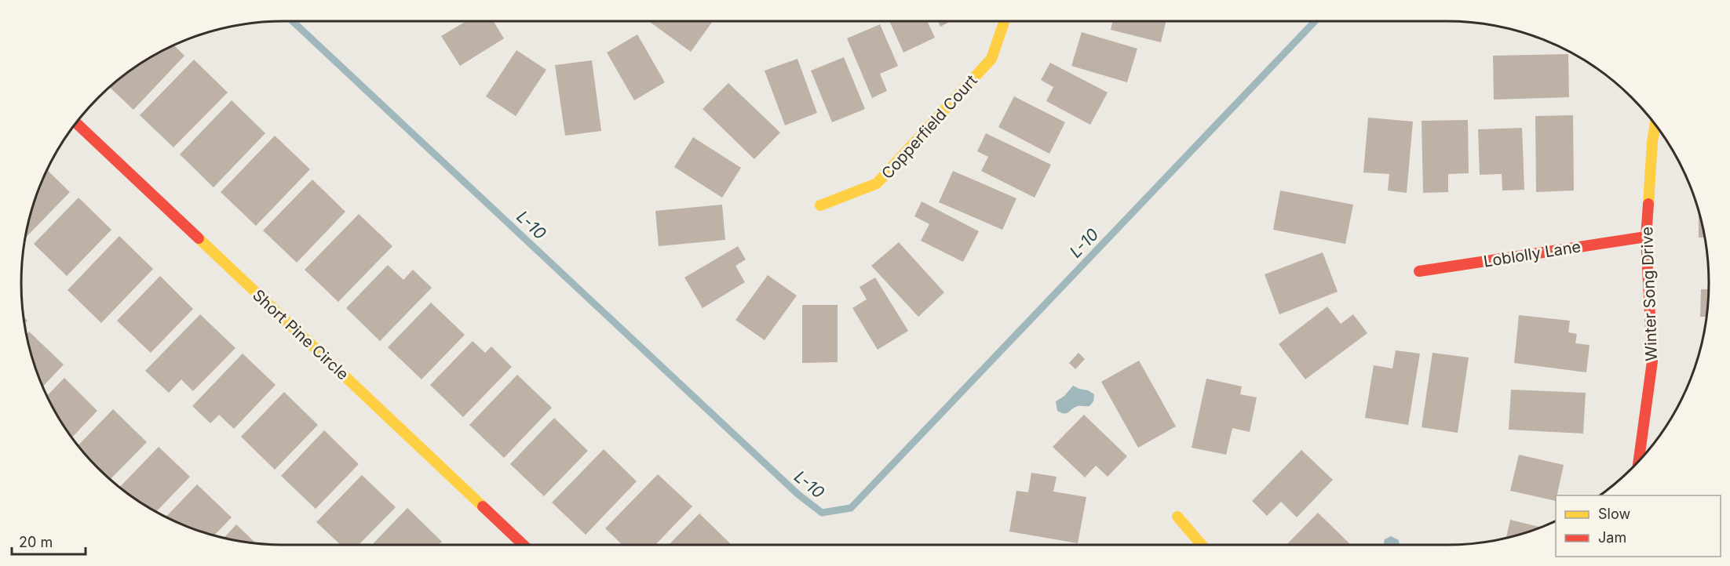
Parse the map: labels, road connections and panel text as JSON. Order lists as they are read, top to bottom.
{
  "streets": {
    "street": [
      "Copperfield Court",
      "Loblolly Lane",
      "Winter Song Drive",
      "Short Pine Circle"
    ]
  },
  "crossings": [
    ["Loblolly Lane", "Winter Song Drive"]
  ],
  "water": ["L-10"],
  "legend": ["Slow", "Jam"],
  "scale_bar": "20 m"
}
